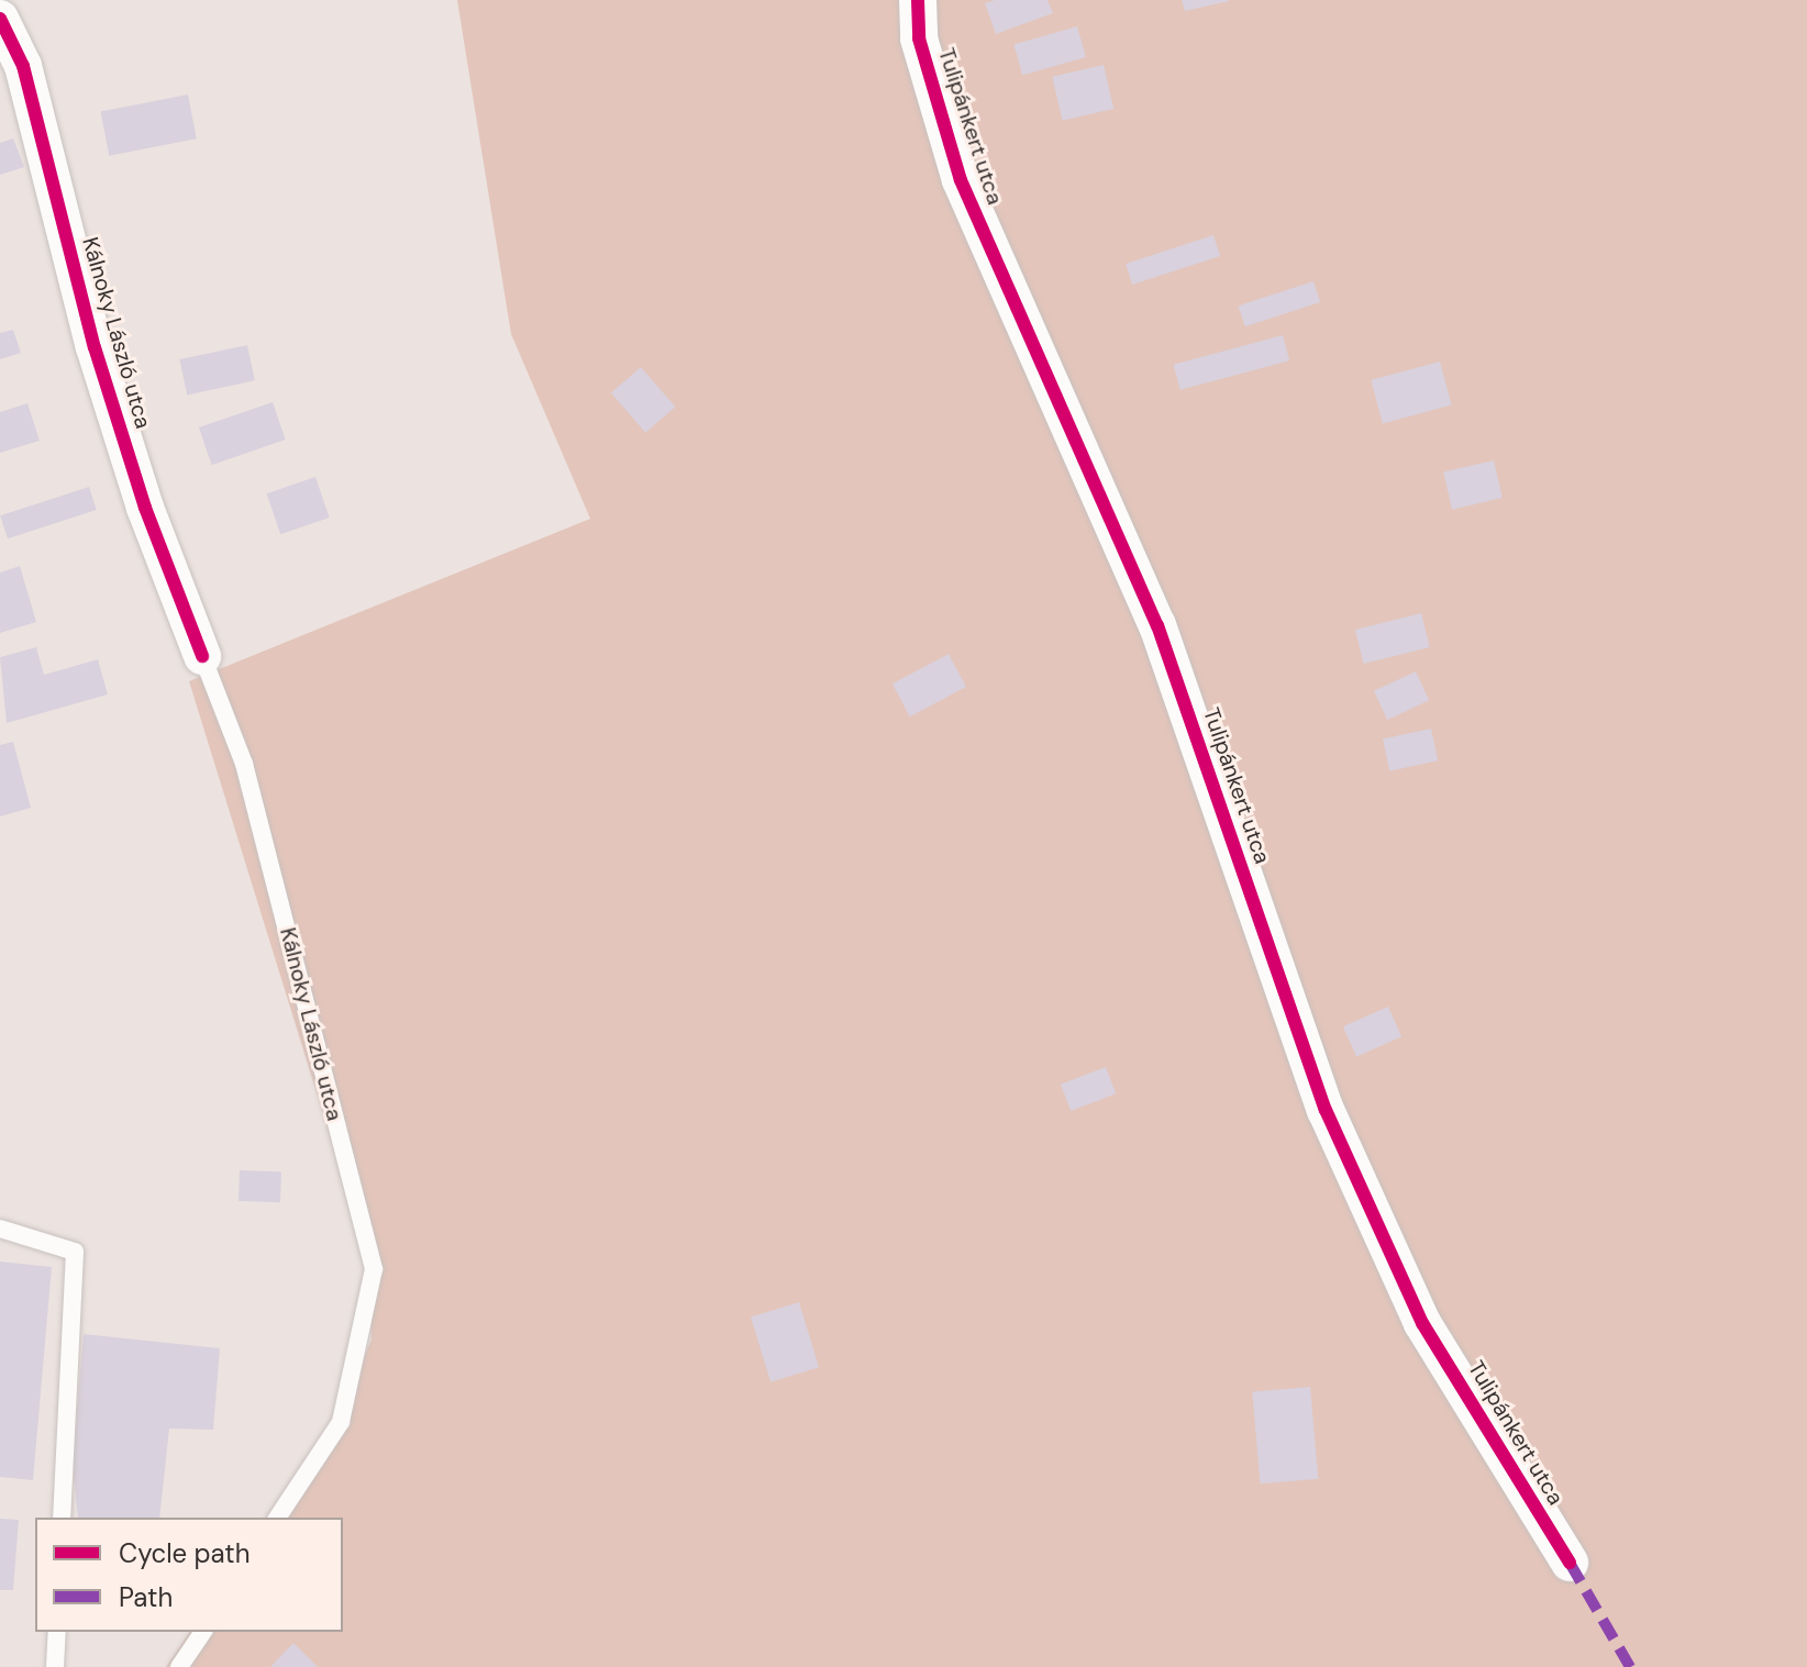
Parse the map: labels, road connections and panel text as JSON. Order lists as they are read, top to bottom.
{
  "streets": {
    "street": ["Tulipánkert utca", "Kálnoky László utca"]
  },
  "legend": ["Cycle path", "Path"]
}
